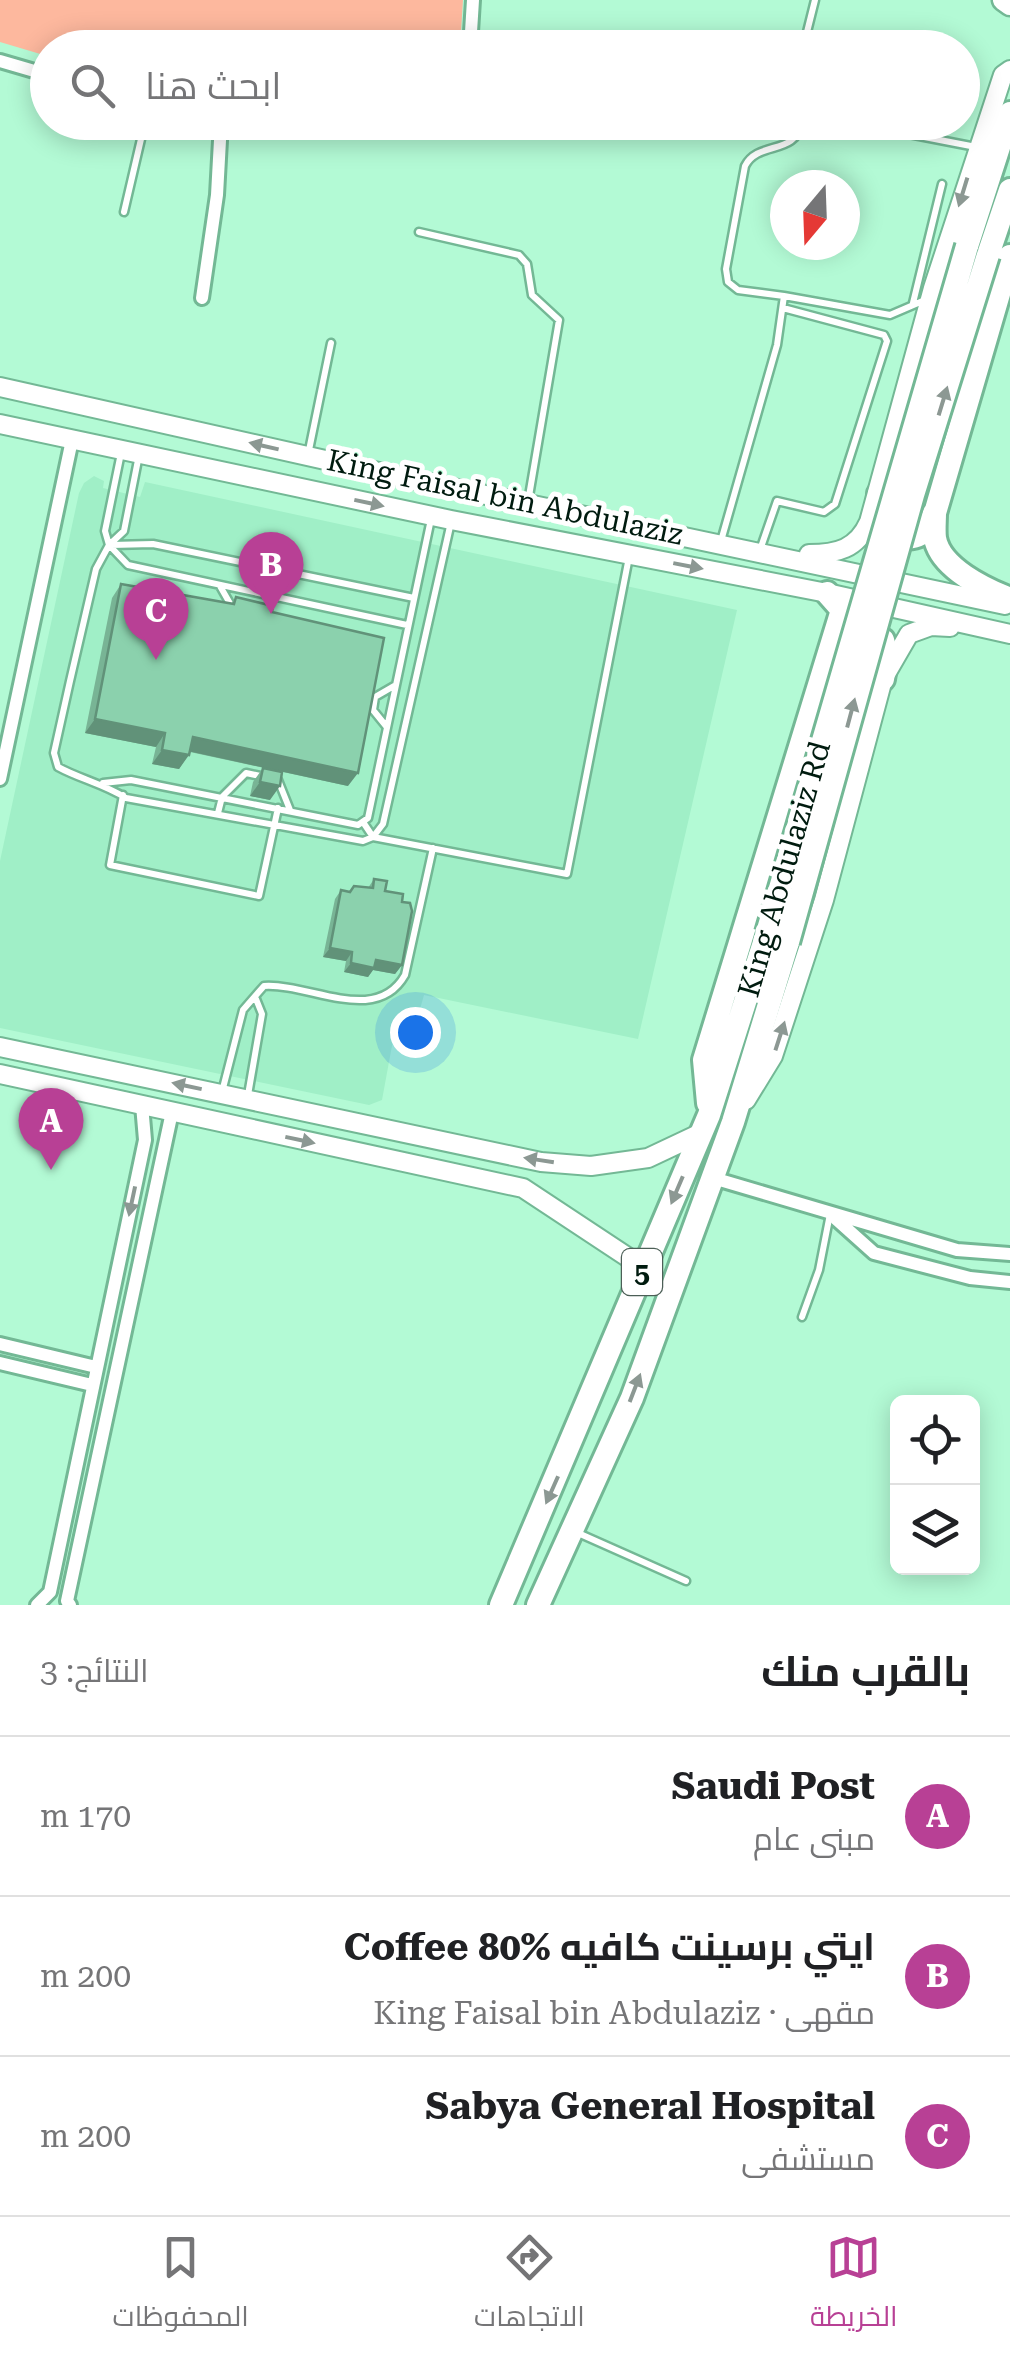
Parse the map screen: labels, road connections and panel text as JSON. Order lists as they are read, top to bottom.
{
  "streets": {
    "highway": ["King Abdulaziz Rd", "5"],
    "street": ["King Faisal bin Abdulaziz"]
  },
  "north": "bottom",
  "page": {
    "search": "ابحث هنا",
    "pins": ["B", "C", "A"],
    "heading": ["بالقرب منك", "النتائج: 3"],
    "list": [
      {
        "mark": "A",
        "name": "Saudi Post",
        "note": "مبنى عام",
        "value": "170 m"
      },
      {
        "mark": "B",
        "name": "ايتي برسينت كافيه Coffee 80%",
        "note": "مقهى · King Faisal bin Abdulaziz",
        "value": "200 m"
      },
      {
        "mark": "C",
        "name": "Sabya General Hospital",
        "note": "مستشفى",
        "value": "200 m"
      }
    ],
    "nav": ["الخريطة", "الاتجاهات", "المحفوظات"]
  }
}
